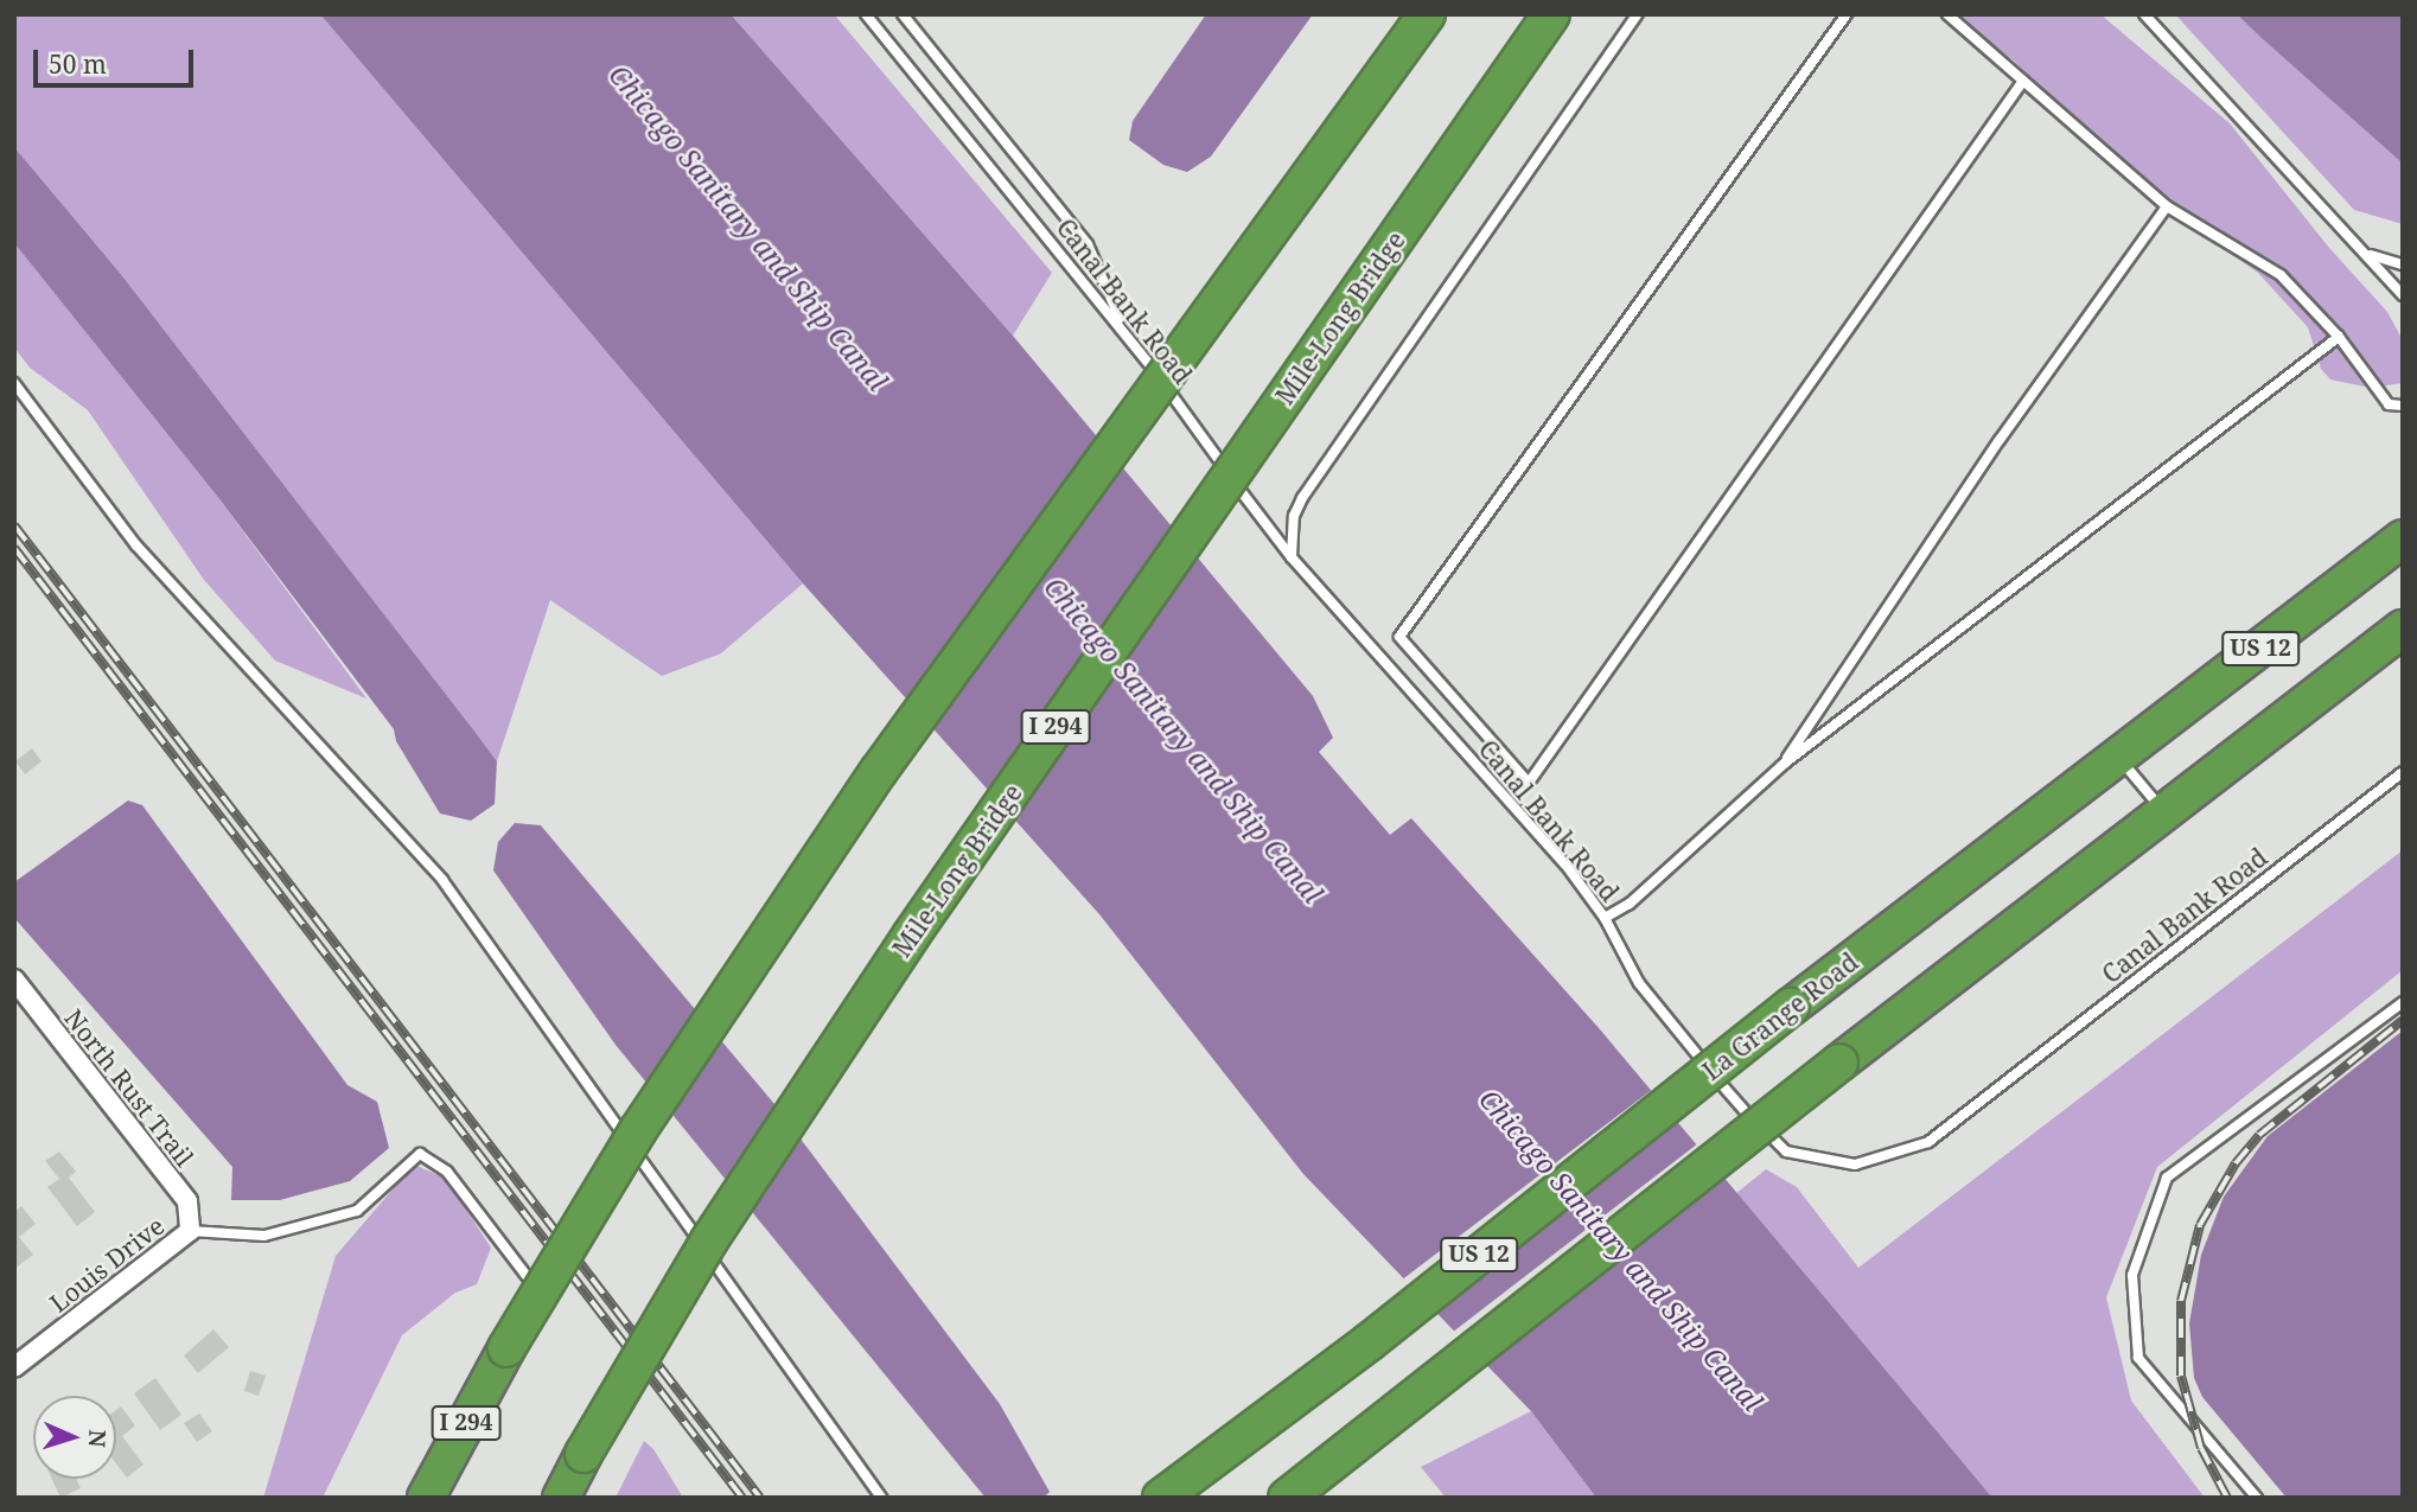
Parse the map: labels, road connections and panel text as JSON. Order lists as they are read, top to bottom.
{
  "streets": {
    "highway": [
      "Mile-Long Bridge",
      "US 12",
      "I 294",
      "La Grange Road"
    ],
    "street": ["North Rust Trail", "Louis Drive"],
    "lane": ["Canal Bank Road"]
  },
  "crossings": [
    ["North Rust Trail", "Louis Drive"]
  ],
  "water": ["Chicago Sanitary and Ship Canal"],
  "scale_bar": "50 m",
  "north": "right"
}
